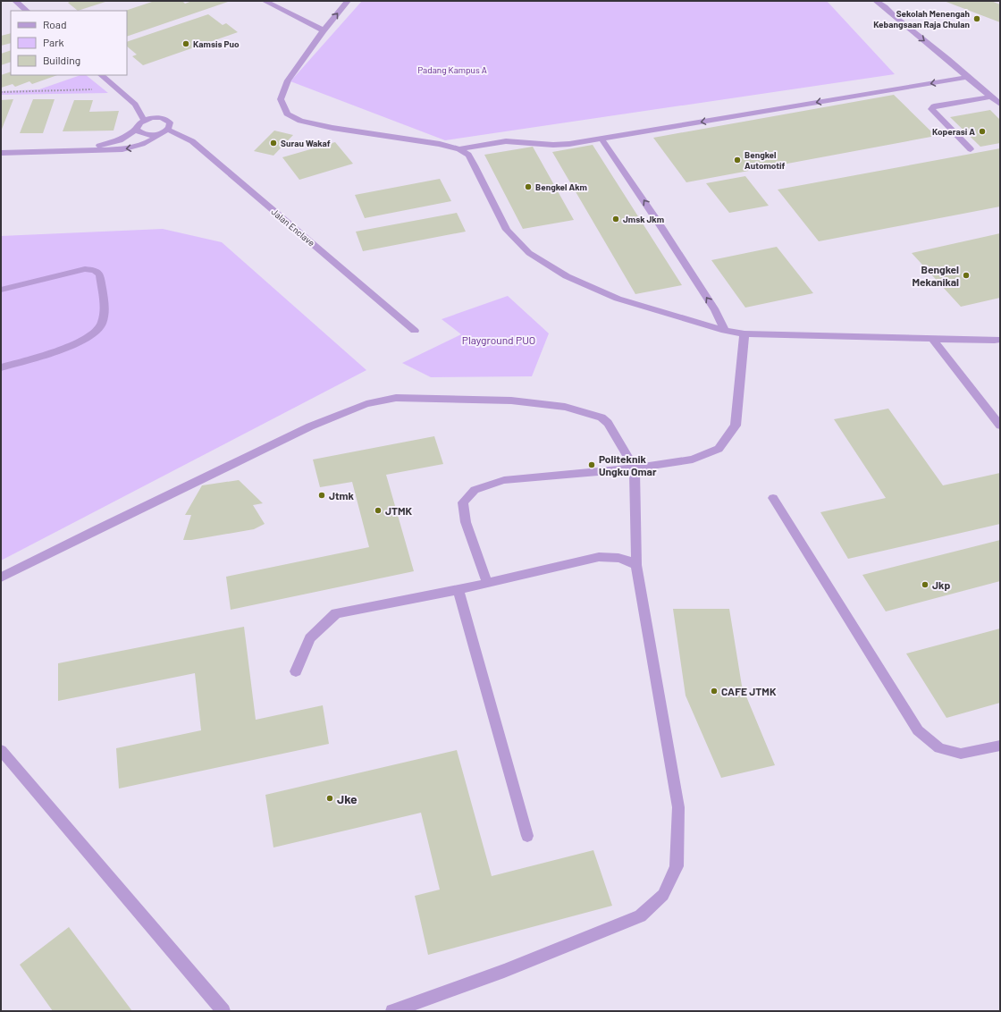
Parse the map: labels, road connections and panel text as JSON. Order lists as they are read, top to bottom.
{
  "streets": {
    "street": ["Jalan Enclave"]
  },
  "parks": ["Padang Kampus A", "Playground PUO"],
  "places": [
    "Sekolah Menengah Kebangsaan Raja Chulan",
    "Kamsis Puo",
    "Koperasi A",
    "Surau Wakaf",
    "Bengkel Automotif",
    "Bengkel Akm",
    "Jmsk Jkm",
    "Bengkel Mekanikal",
    "Politeknik Ungku Omar",
    "Jtmk",
    "JTMK",
    "Jkp",
    "CAFE JTMK",
    "Jke"
  ],
  "legend": ["Road", "Park", "Building"]
}
